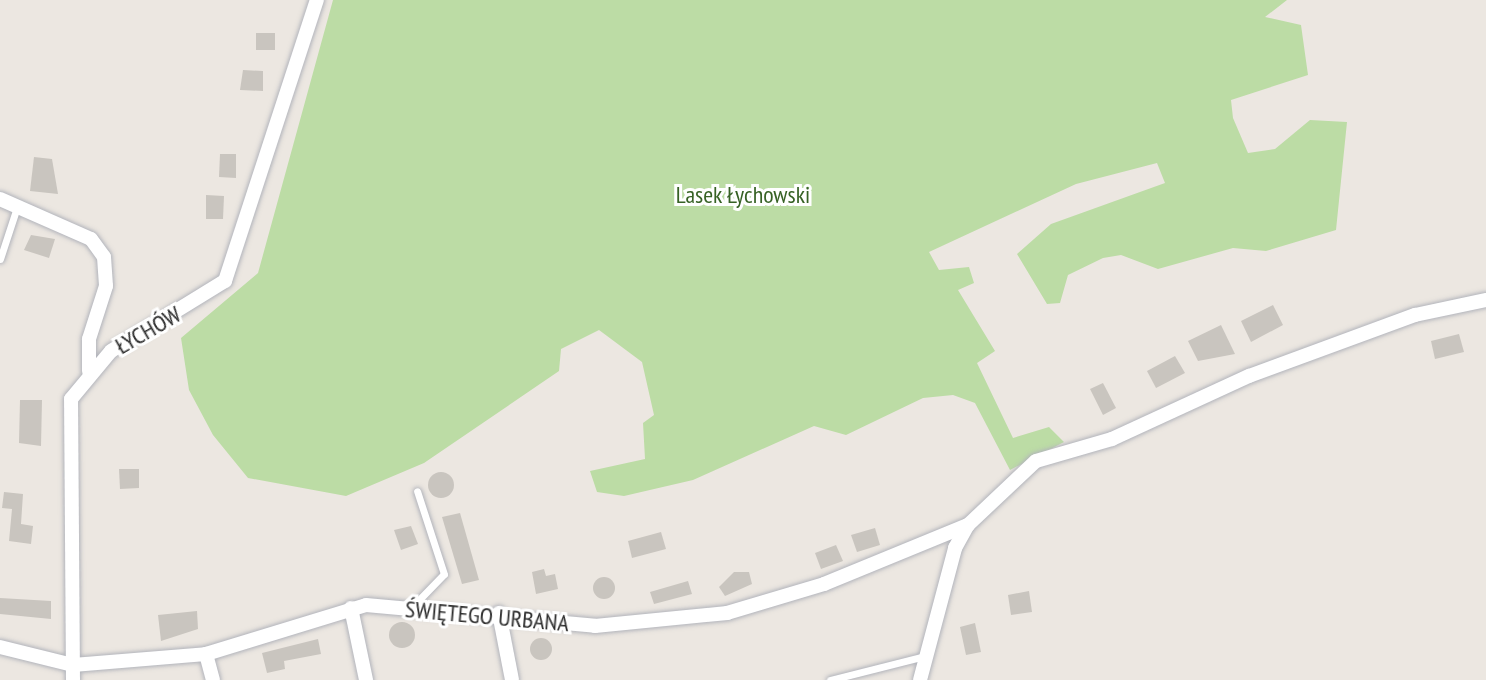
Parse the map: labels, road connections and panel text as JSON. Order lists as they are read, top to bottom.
{
  "streets": {
    "street": ["ŁYCHÓW", "ŚWIĘTEGO URBANA"]
  },
  "crossings": [
    ["ŁYCHÓW", "ŚWIĘTEGO URBANA"]
  ],
  "parks": ["Lasek Łychowski"]
}
